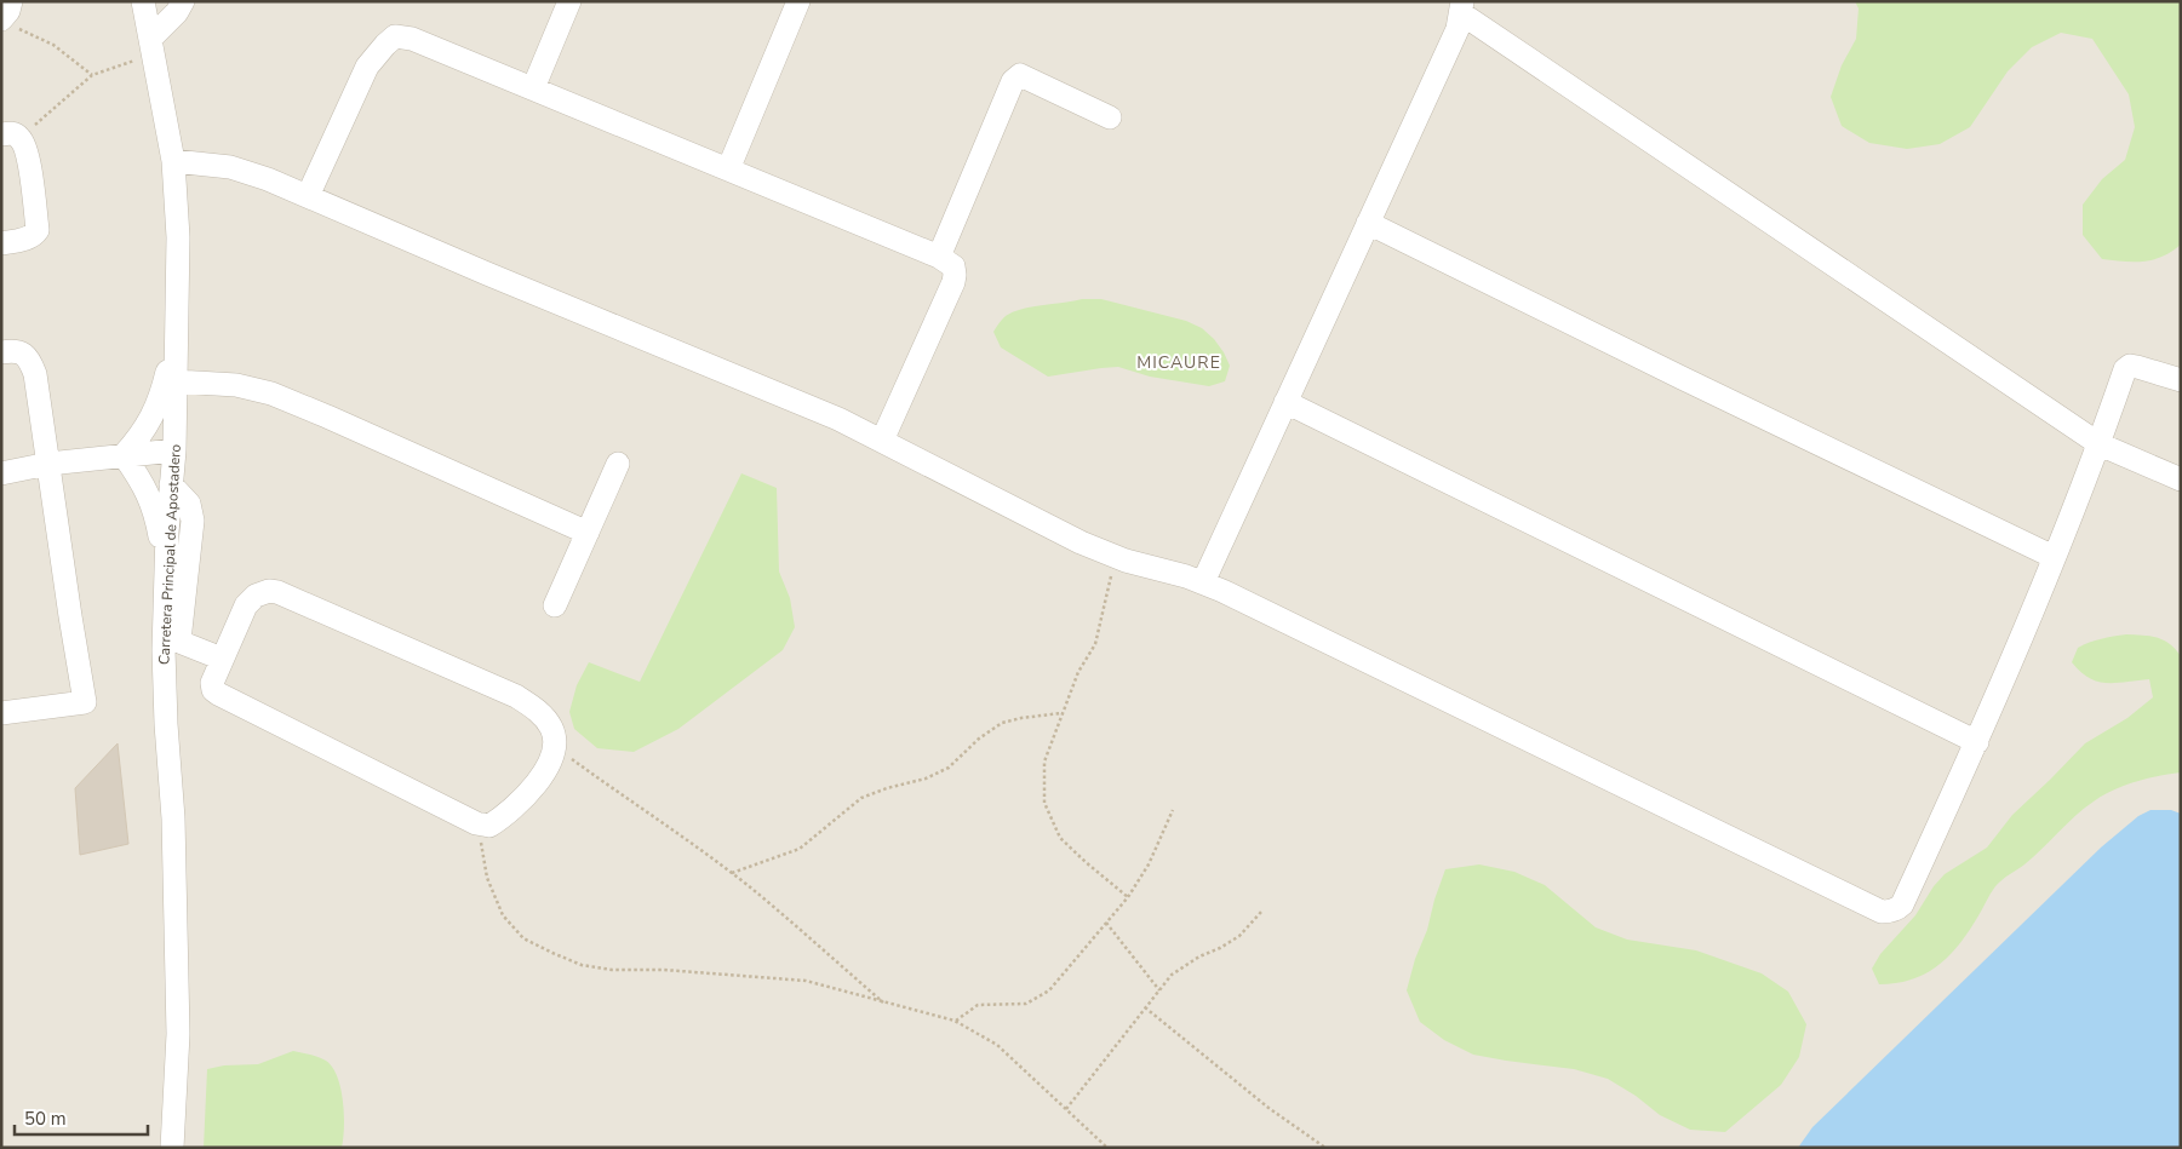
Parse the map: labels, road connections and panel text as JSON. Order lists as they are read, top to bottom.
{
  "streets": {
    "street": ["Carretera Principal de Apostadero"]
  },
  "districts": ["MICAURE"],
  "scale_bar": "50 m"
}
